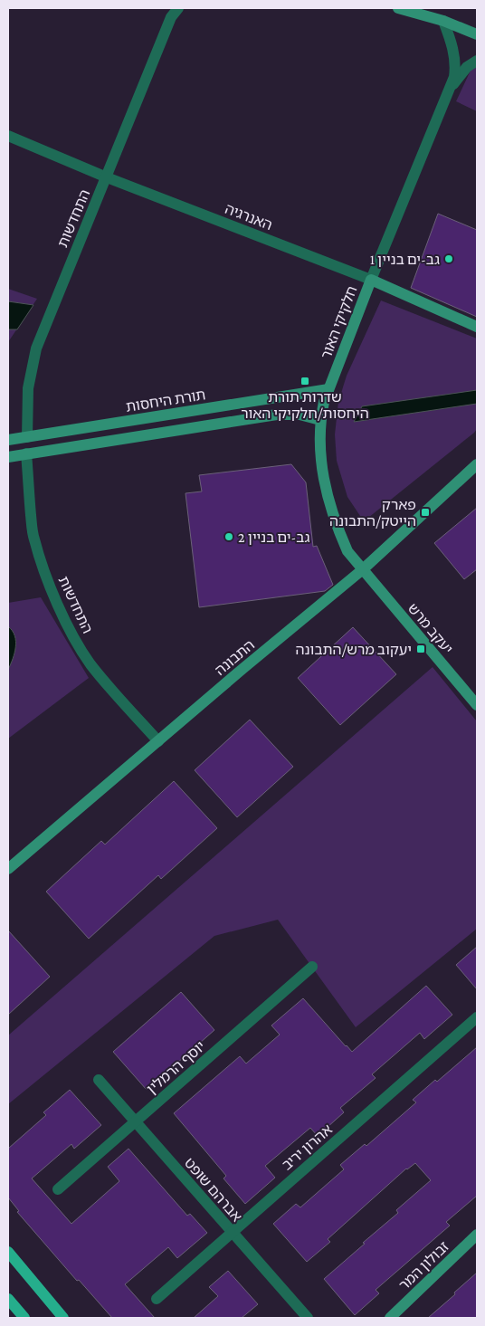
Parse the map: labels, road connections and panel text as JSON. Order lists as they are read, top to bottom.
{
  "streets": {
    "street": [
      "האנרגיה",
      "התחדשות",
      "חלקיקי האור",
      "תורת היחסות",
      "יעקב מרש",
      "התבונה",
      "יוסף הרמלין",
      "אהרון יריב",
      "אברהם שופט",
      "זבולון המר"
    ]
  },
  "crossings": [
    ["האנרגיה", "התחדשות"],
    ["האנרגיה", "חלקיקי האור"],
    ["התחדשות", "תורת היחסות"],
    ["התחדשות", "התבונה"],
    ["חלקיקי האור", "תורת היחסות"],
    ["חלקיקי האור", "יעקב מרש"],
    ["חלקיקי האור", "התבונה"],
    ["יעקב מרש", "התבונה"],
    ["יוסף הרמלין", "אברהם שופט"],
    ["אהרון יריב", "אברהם שופט"]
  ],
  "places": {
    "other": ["גב-ים בניין 1", "גב-ים בניין 2"],
    "transit": ["שדרות תורת היחסות/חלקיקי האור", "פארק הייטק/התבונה", "יעקוב מרש/התבונה"]
  }
}
